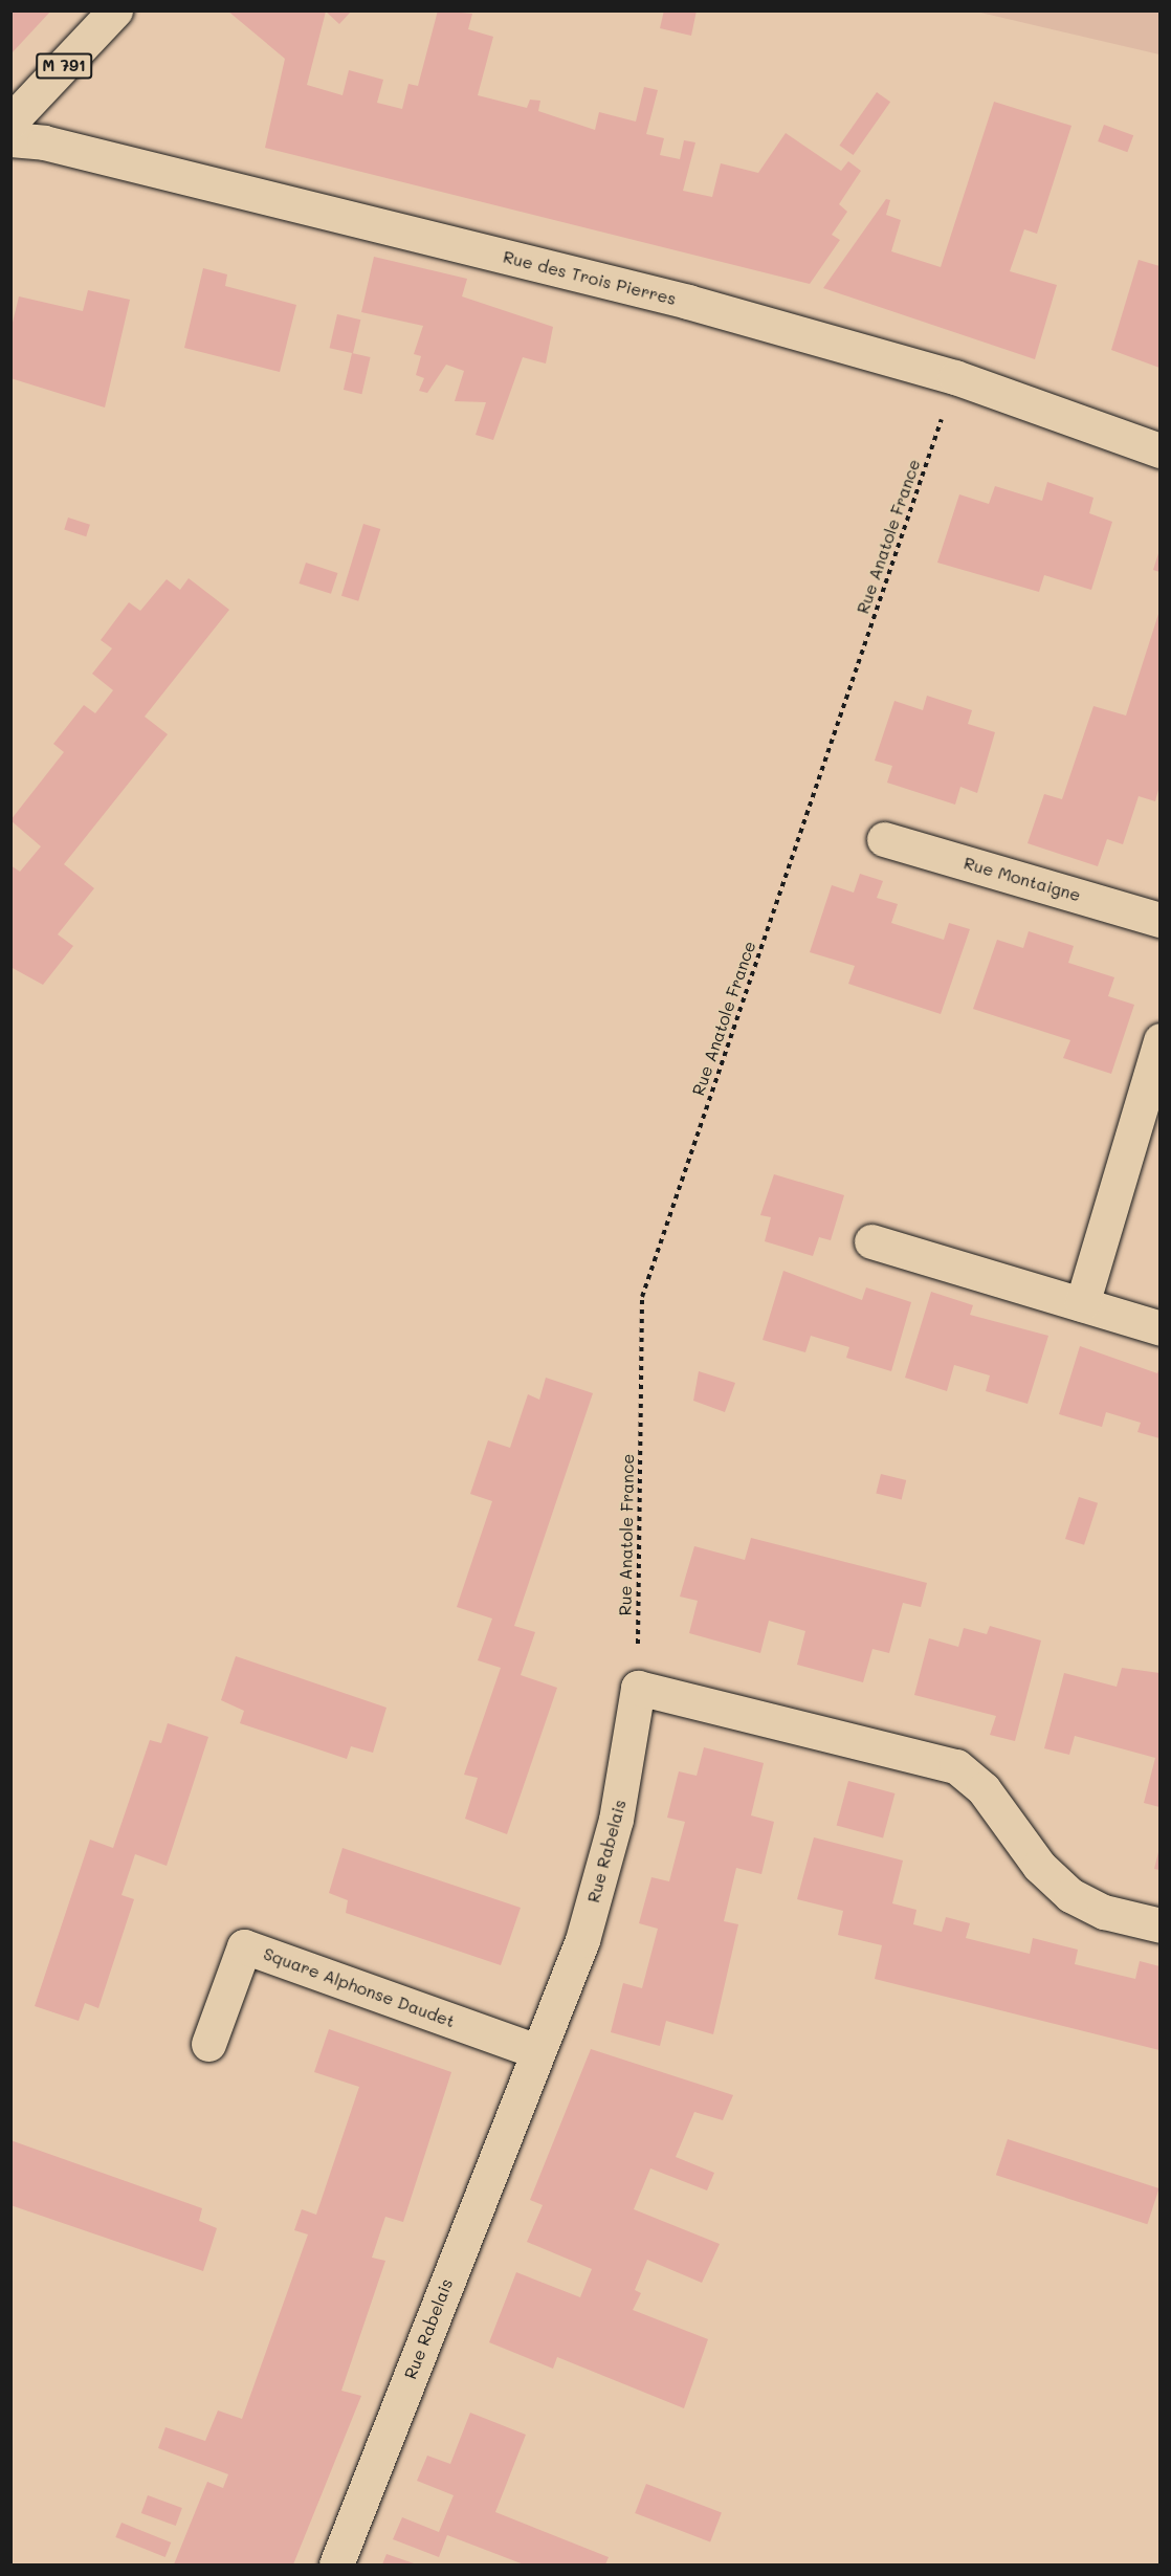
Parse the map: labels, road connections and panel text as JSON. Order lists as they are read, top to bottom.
{
  "streets": {
    "street": [
      "M 791",
      "Rue des Trois Pierres",
      "Rue Montaigne",
      "Rue Rabelais",
      "Square Alphonse Daudet"
    ],
    "path": ["Rue Anatole France"]
  },
  "crossings": [
    ["Rue des Trois Pierres", "Rue Anatole France"],
    ["Rue Anatole France", "Rue Rabelais"],
    ["Rue Rabelais", "Square Alphonse Daudet"]
  ]
}
